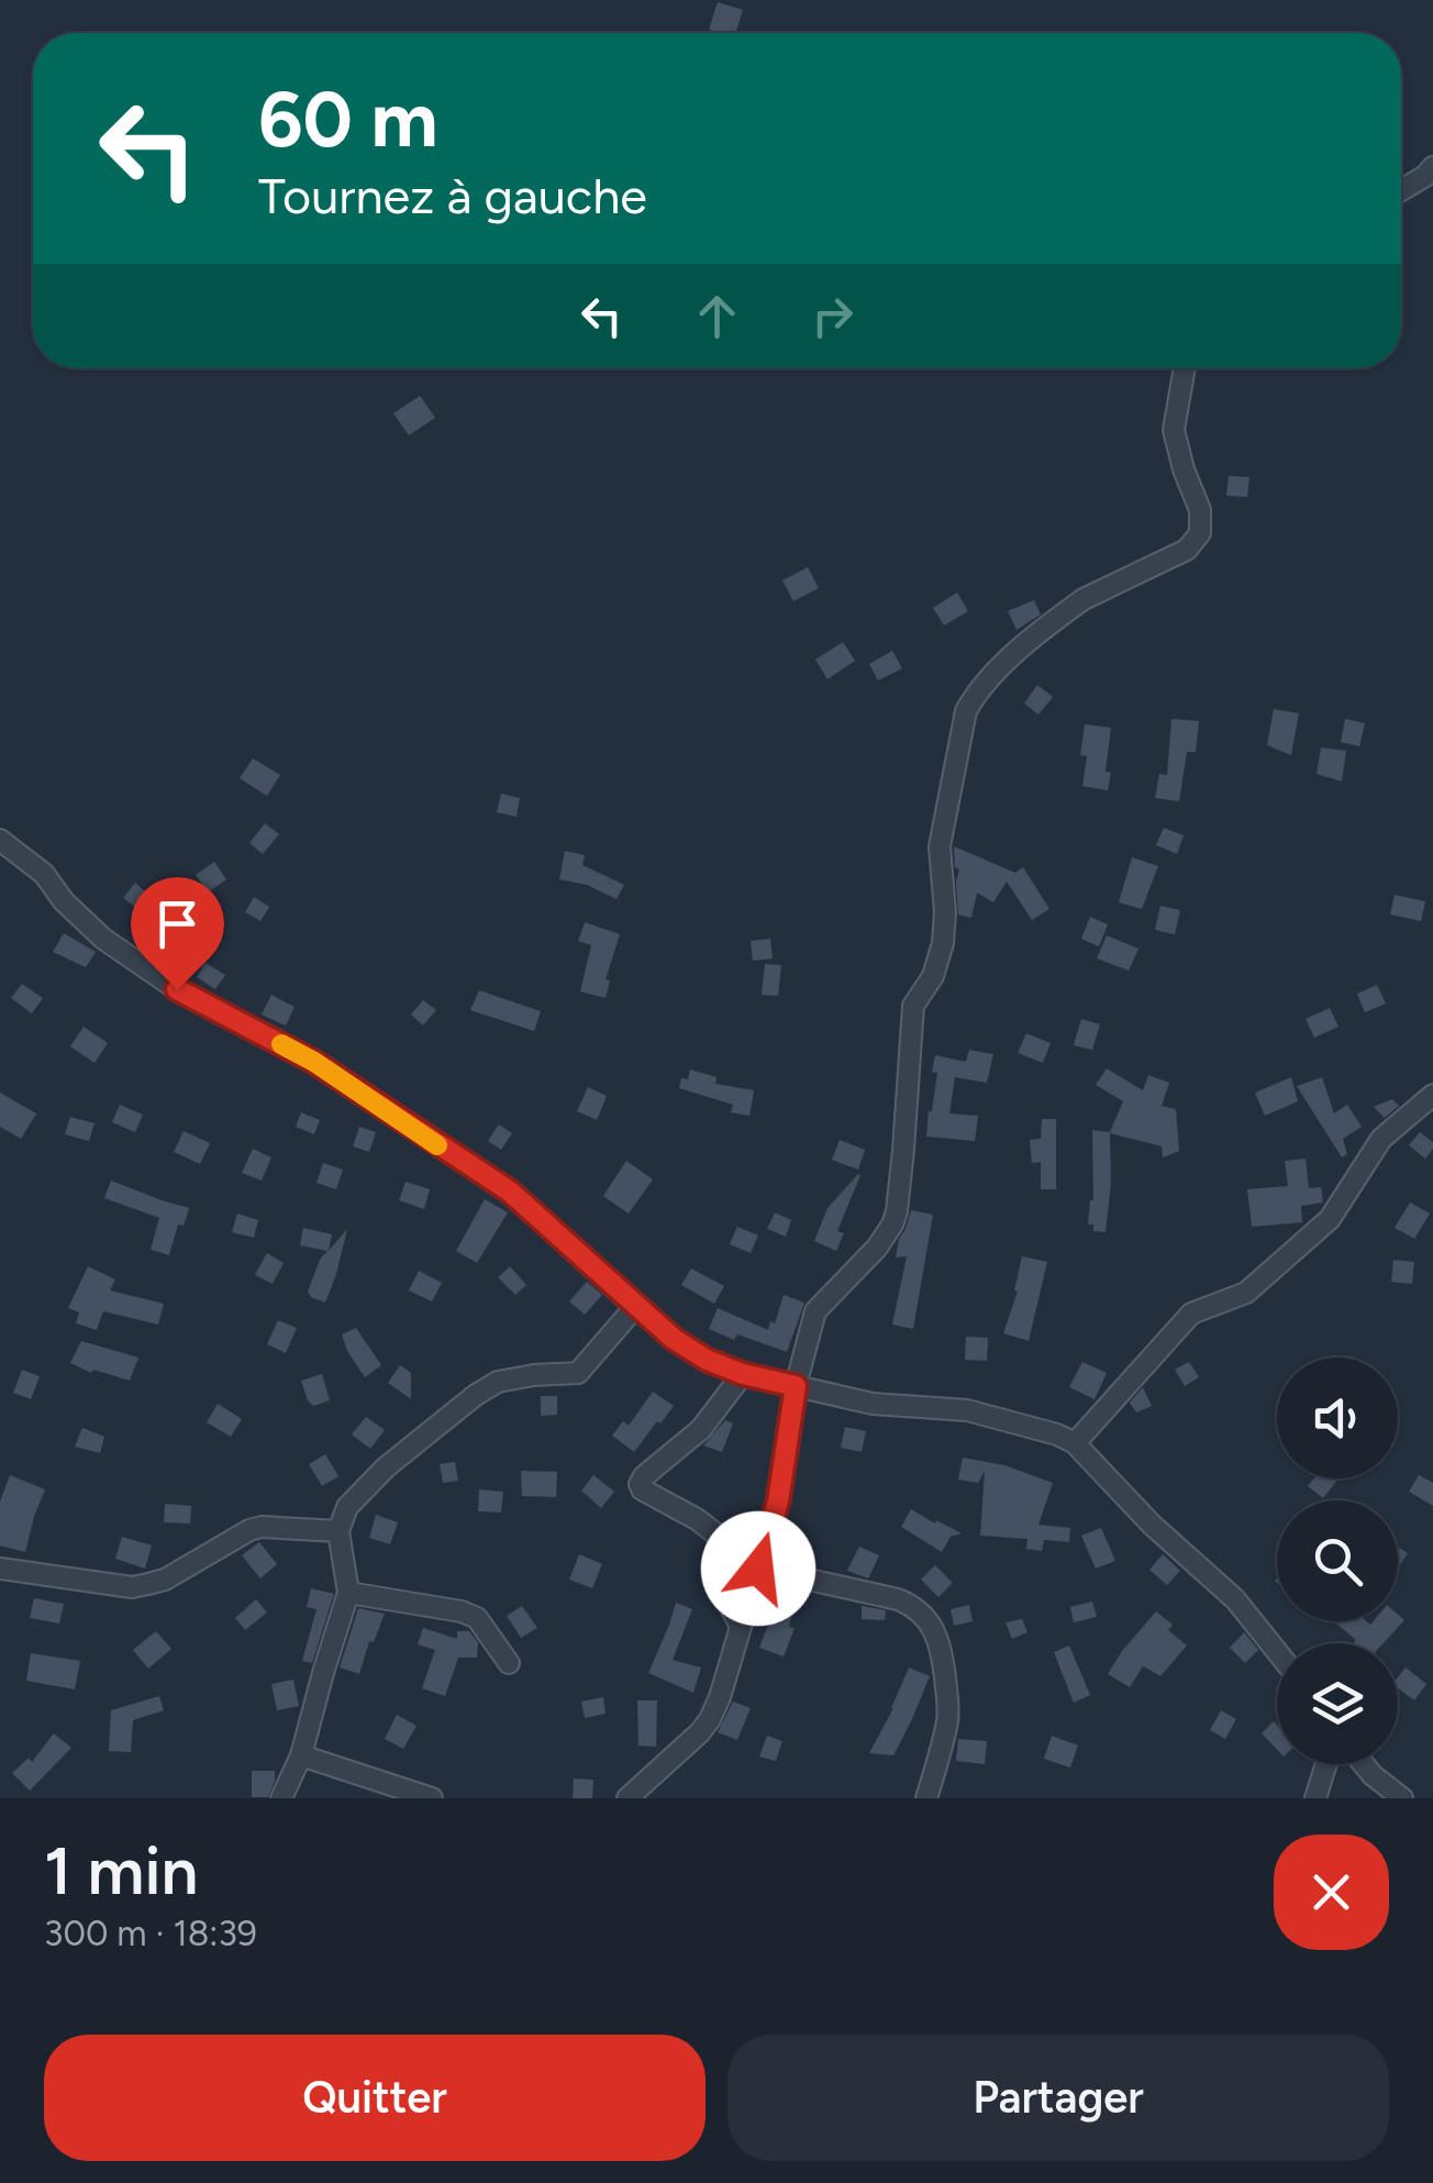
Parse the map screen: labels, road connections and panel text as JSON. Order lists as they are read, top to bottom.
{
  "page": {
    "turn": ["60 m", "Tournez à gauche"],
    "heading": ["1 min", "300 m · 18:39"],
    "buttons": ["Quitter", "Partager"]
  }
}
